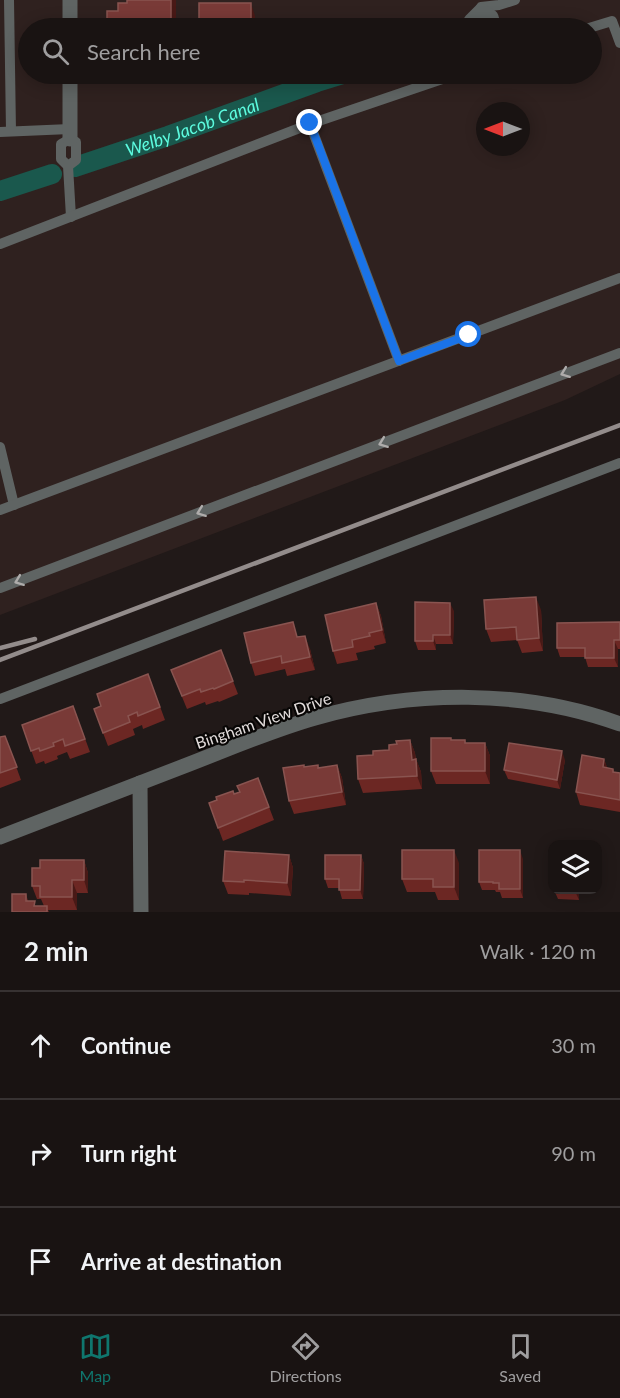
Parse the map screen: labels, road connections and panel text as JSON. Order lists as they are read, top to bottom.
{
  "streets": {
    "street": ["Bingham View Drive"]
  },
  "water": ["Welby Jacob Canal"],
  "north": "left",
  "page": {
    "search": "Search here",
    "heading": ["2 min", "Walk · 120 m"],
    "list": [
      ["Continue", "30 m"],
      ["Turn right", "90 m"],
      "Arrive at destination"
    ],
    "nav": ["Map", "Directions", "Saved"]
  }
}
